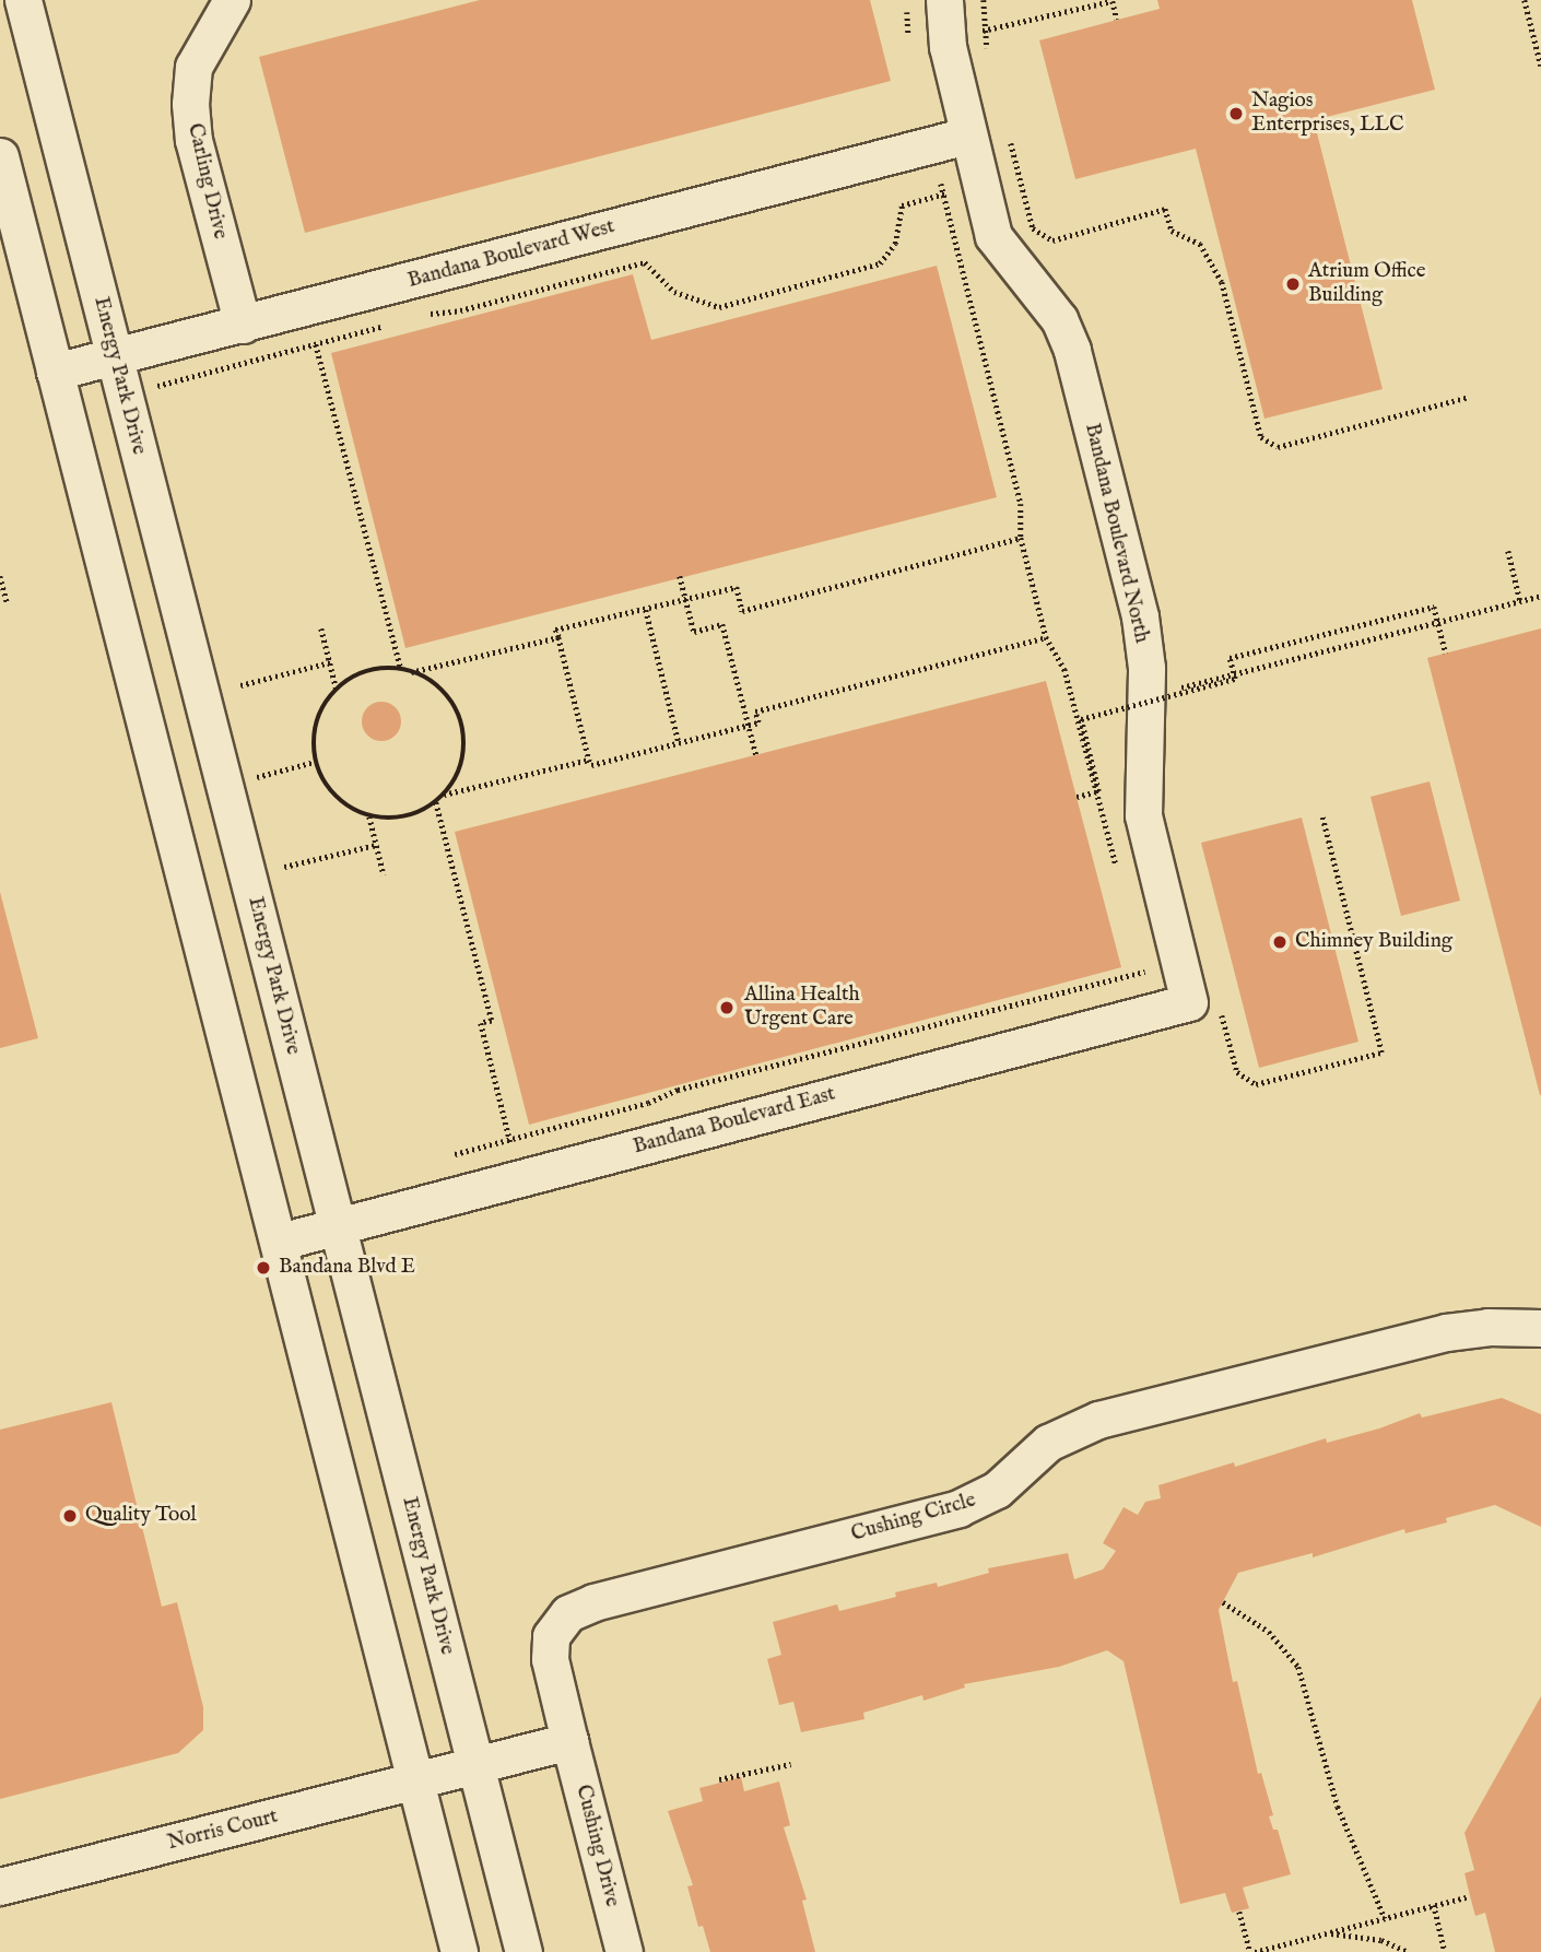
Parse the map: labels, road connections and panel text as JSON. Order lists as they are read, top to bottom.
{
  "streets": {
    "street": [
      "Carling Drive",
      "Bandana Boulevard West",
      "Energy Park Drive",
      "Bandana Boulevard North",
      "Bandana Boulevard East",
      "Cushing Circle",
      "Norris Court",
      "Cushing Drive"
    ]
  },
  "crossings": [
    ["Carling Drive", "Bandana Boulevard West"],
    ["Bandana Boulevard West", "Energy Park Drive"],
    ["Bandana Boulevard West", "Bandana Boulevard North"],
    ["Energy Park Drive", "Bandana Boulevard East"],
    ["Energy Park Drive", "Norris Court"],
    ["Bandana Boulevard North", "Bandana Boulevard East"],
    ["Cushing Circle", "Cushing Drive"]
  ],
  "places": [
    "Nagios Enterprises, LLC",
    "Atrium Office Building",
    "Chimney Building",
    "Allina Health Urgent Care",
    "Bandana Blvd E",
    "Quality Tool"
  ]
}
